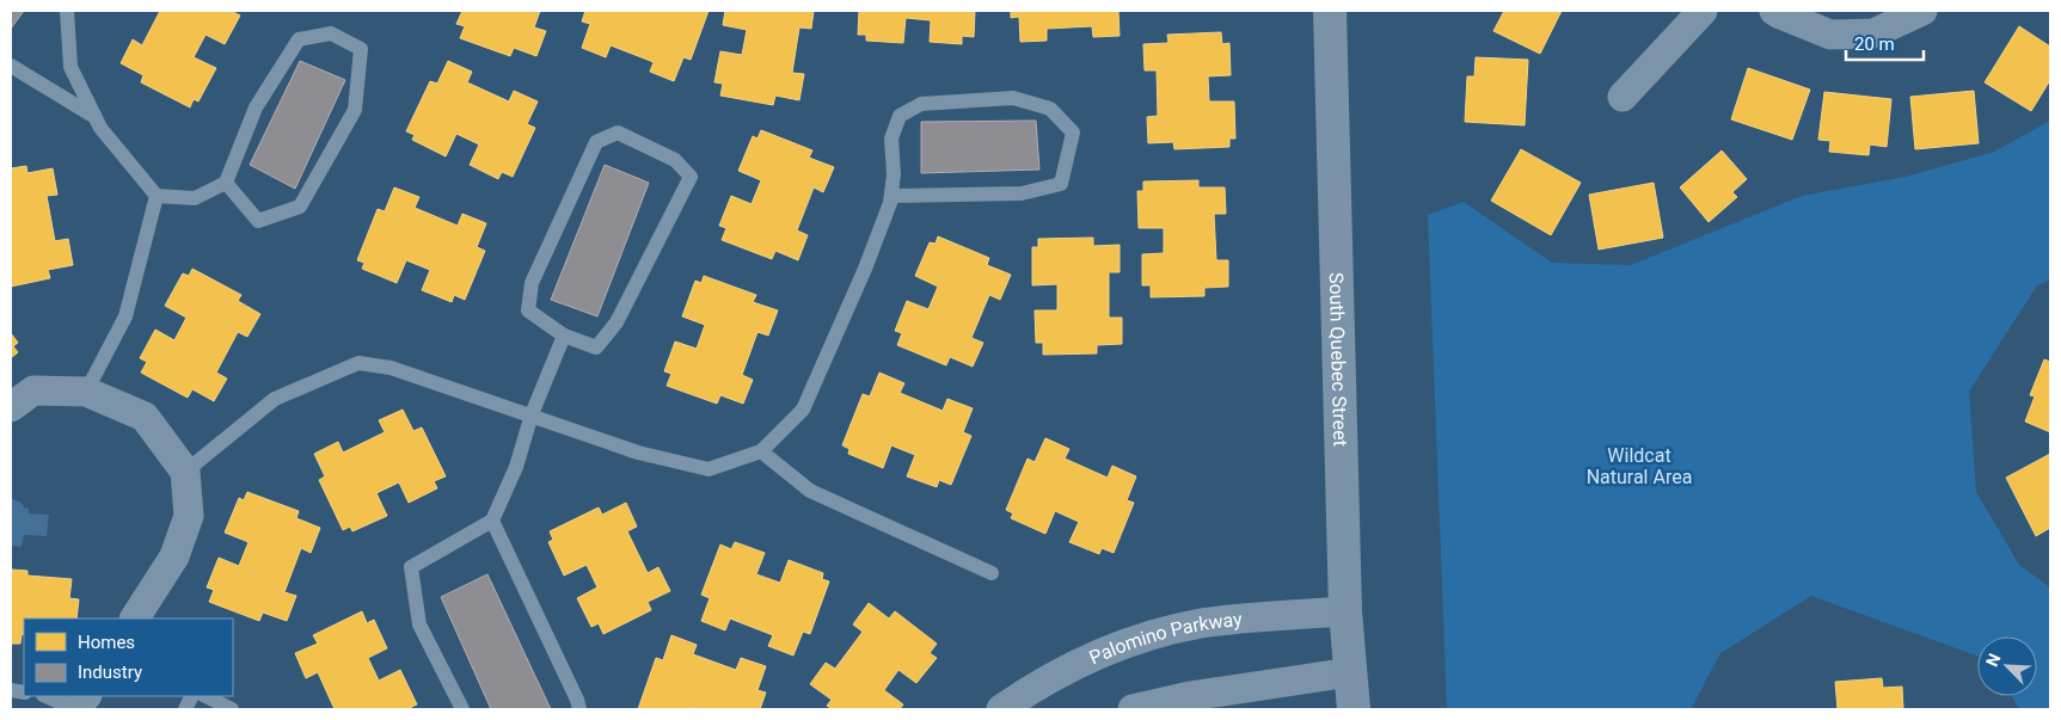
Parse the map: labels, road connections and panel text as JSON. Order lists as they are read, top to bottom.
{
  "streets": {
    "main road": ["South Quebec Street"],
    "street": ["Palomino Parkway"]
  },
  "crossings": [
    ["South Quebec Street", "Palomino Parkway"]
  ],
  "parks": ["Wildcat Natural Area"],
  "legend": ["Homes", "Industry"],
  "scale_bar": "20 m",
  "north": "top left"
}
